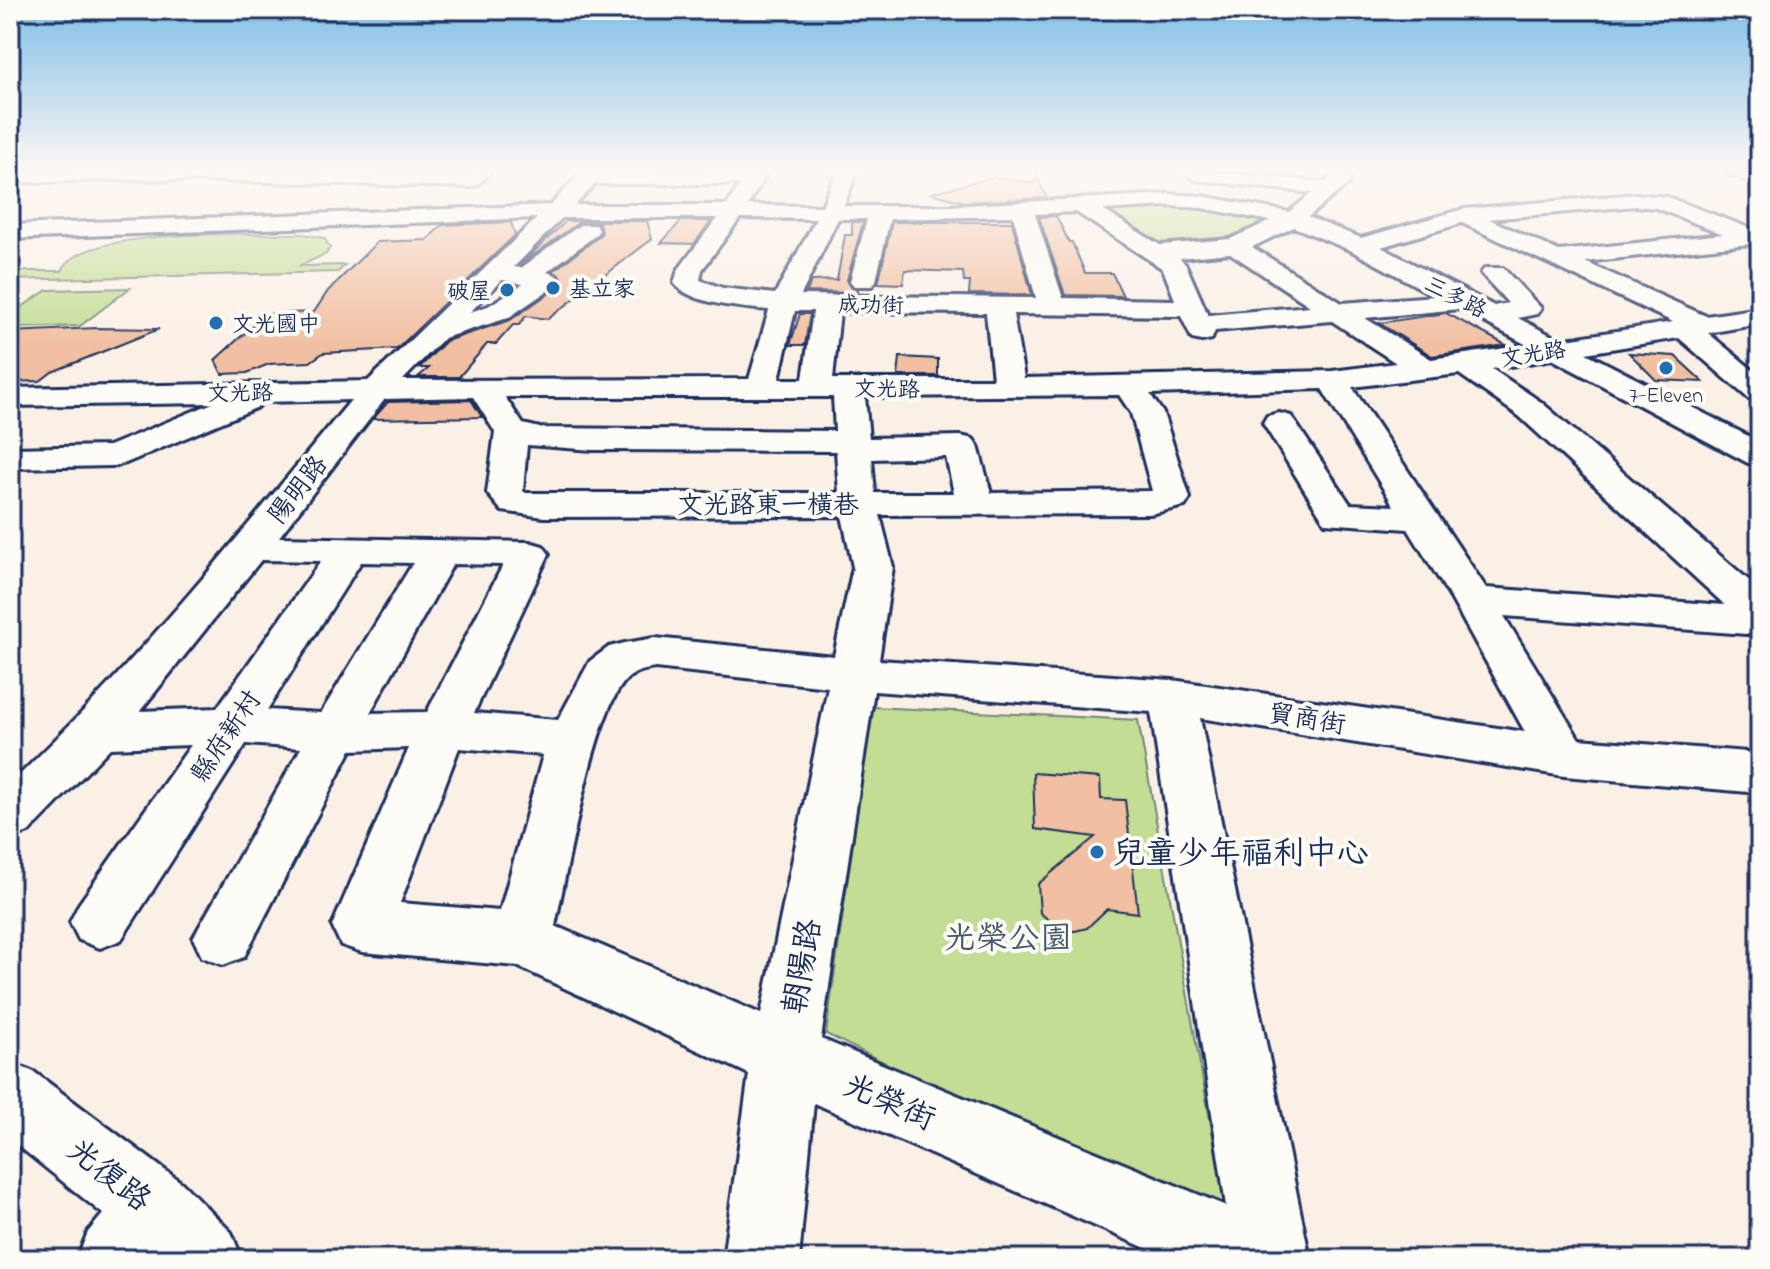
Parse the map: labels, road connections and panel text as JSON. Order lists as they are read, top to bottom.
{
  "streets": {
    "street": [
      "三多路",
      "成功街",
      "文光路",
      "陽明路",
      "文光路東一橫巷",
      "貿商街",
      "縣府新村",
      "朝陽路",
      "光榮街",
      "光復路"
    ]
  },
  "crossings": [
    ["三多路", "成功街"],
    ["三多路", "文光路"],
    ["文光路", "陽明路"],
    ["文光路", "文光路東一橫巷"],
    ["貿商街", "朝陽路"],
    ["朝陽路", "光榮街"]
  ],
  "parks": ["光榮公園"],
  "places": [
    "基立家",
    "破屋",
    "文光國中",
    "7-Eleven",
    "兒童少年福利中心"
  ]
}
